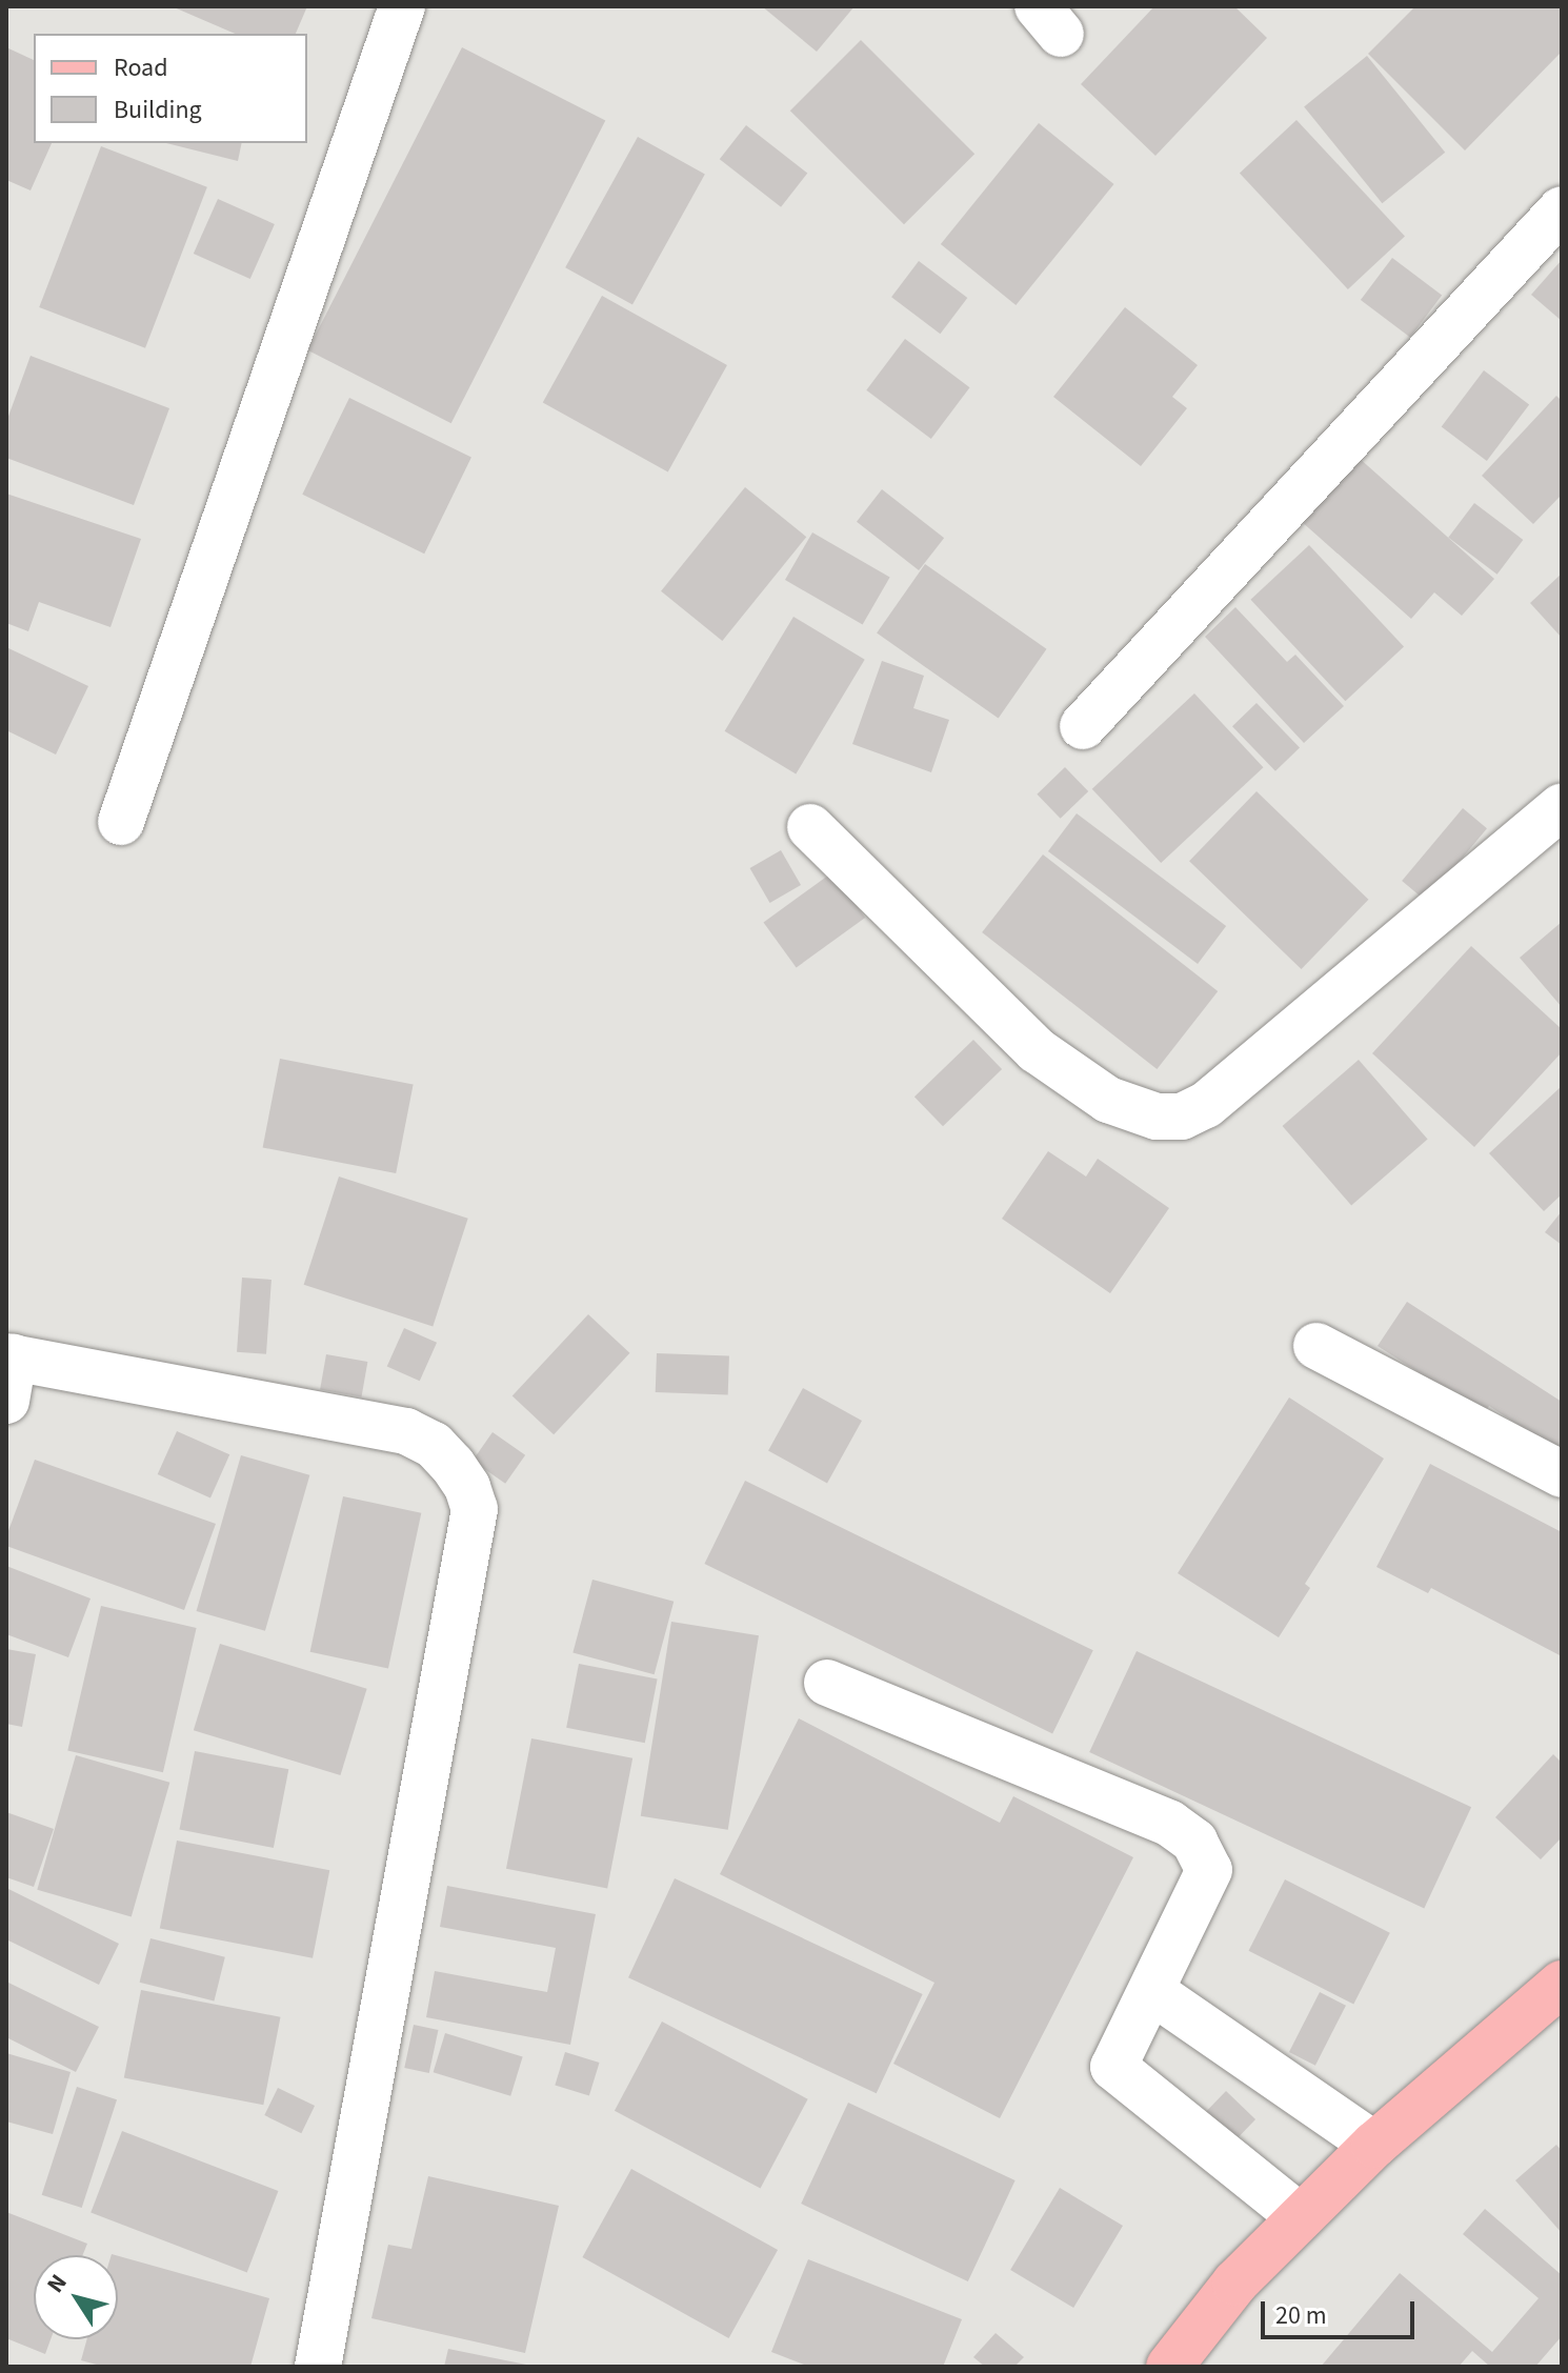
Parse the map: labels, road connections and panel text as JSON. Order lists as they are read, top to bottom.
{
  "legend": ["Road", "Building"],
  "scale_bar": "20 m",
  "north": "top left"
}
